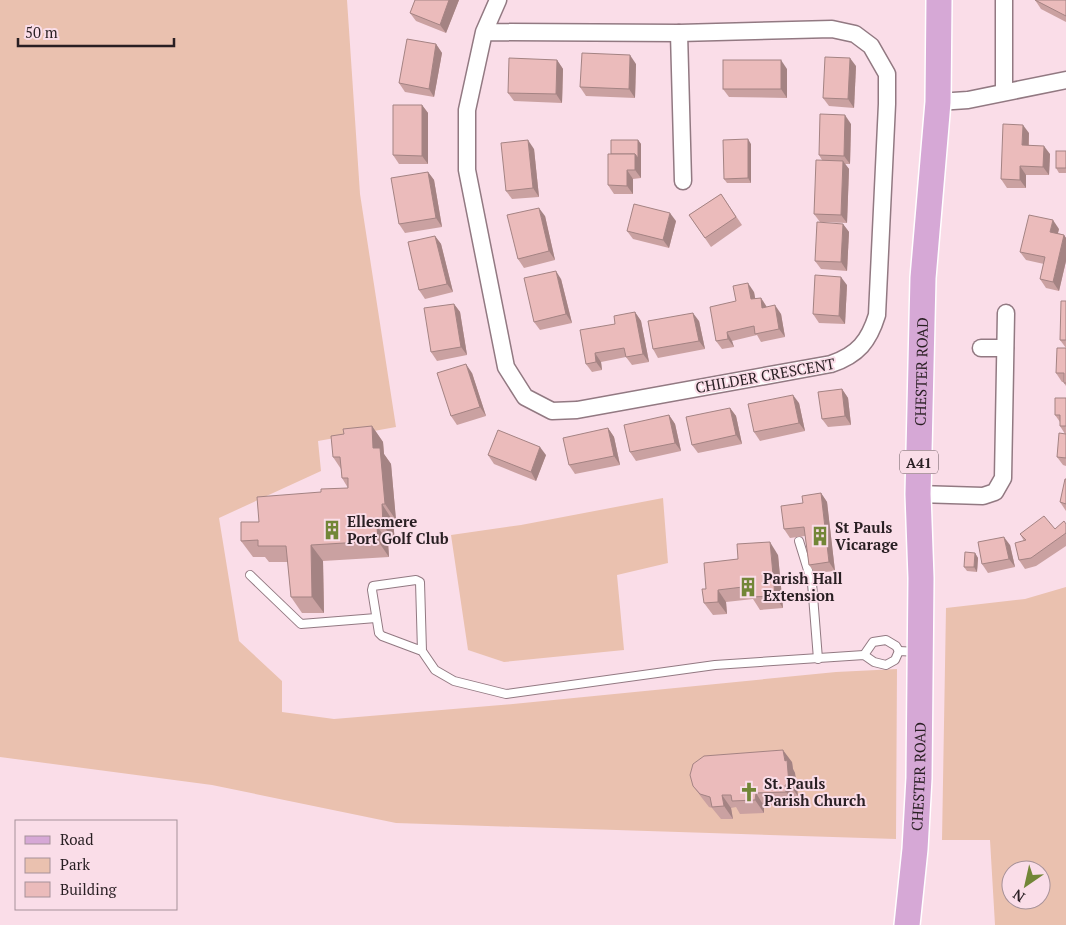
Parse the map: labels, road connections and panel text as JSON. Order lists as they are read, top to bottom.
{
  "streets": {
    "main road": ["CHESTER ROAD", "A41"],
    "street": ["CHILDER CRESCENT"]
  },
  "places": {
    "building": ["Ellesmere Port Golf Club", "St Pauls Vicarage", "Parish Hall Extension"],
    "church": ["St. Pauls Parish Church"]
  },
  "legend": ["Road", "Park", "Building"],
  "scale_bar": "50 m",
  "north": "bottom left"
}
